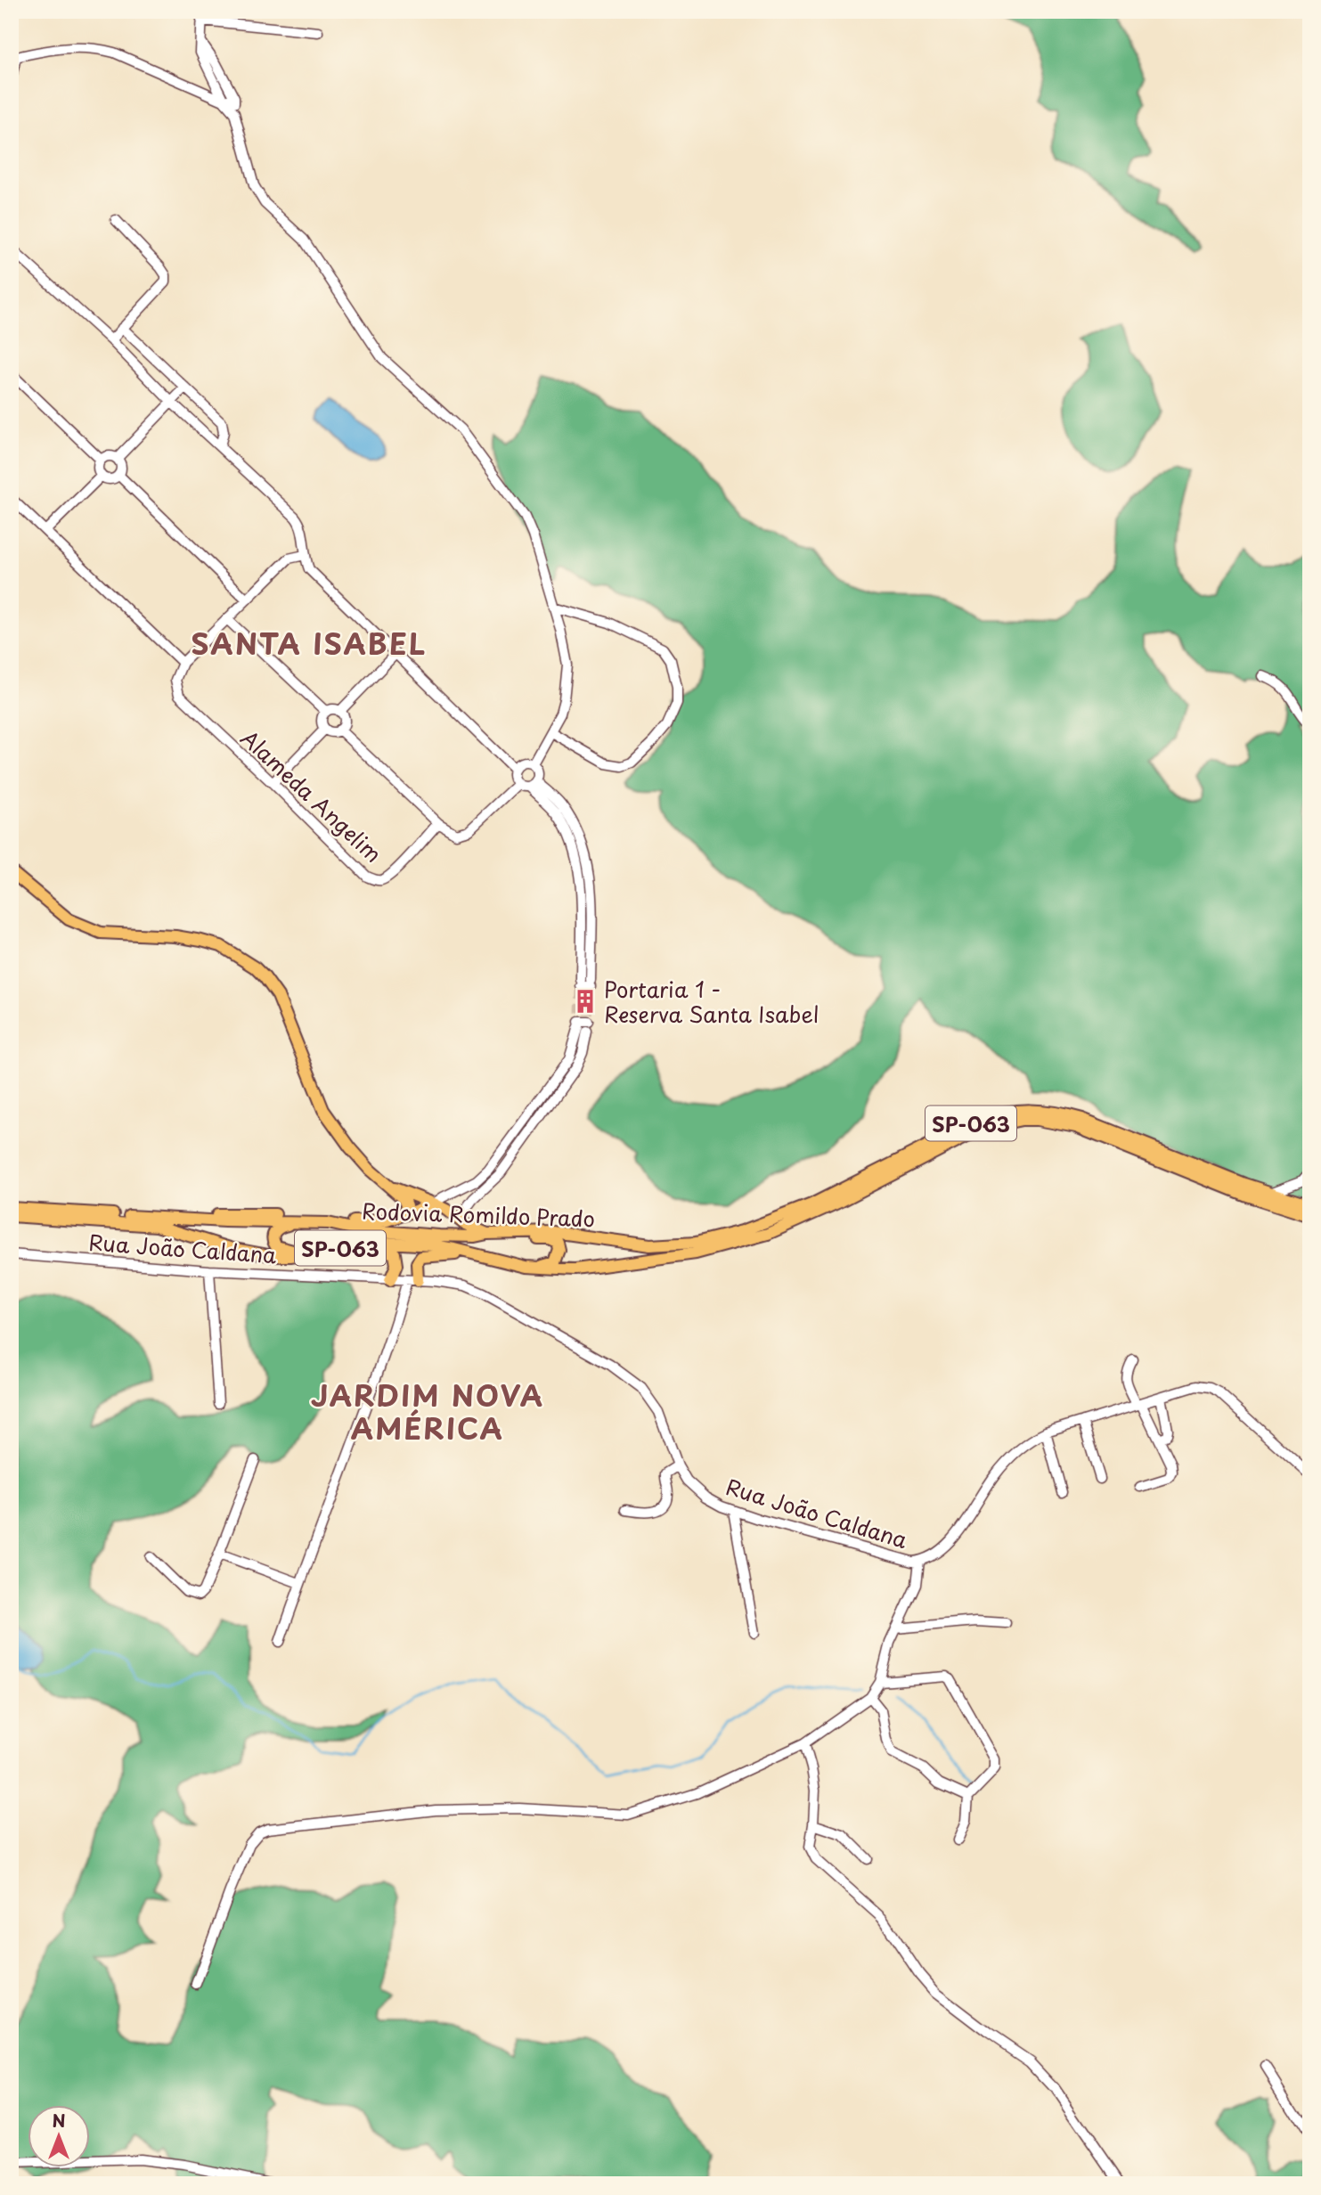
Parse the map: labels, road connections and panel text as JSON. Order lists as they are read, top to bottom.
{
  "streets": {
    "main road": ["SP-063", "Rodovia Romildo Prado"],
    "street": ["Alameda Angelim", "Rua João Caldana"]
  },
  "districts": ["SANTA ISABEL", "JARDIM NOVA AMÉRICA"],
  "places": {
    "building": ["Portaria 1 - Reserva Santa Isabel"]
  },
  "north": "top"
}
